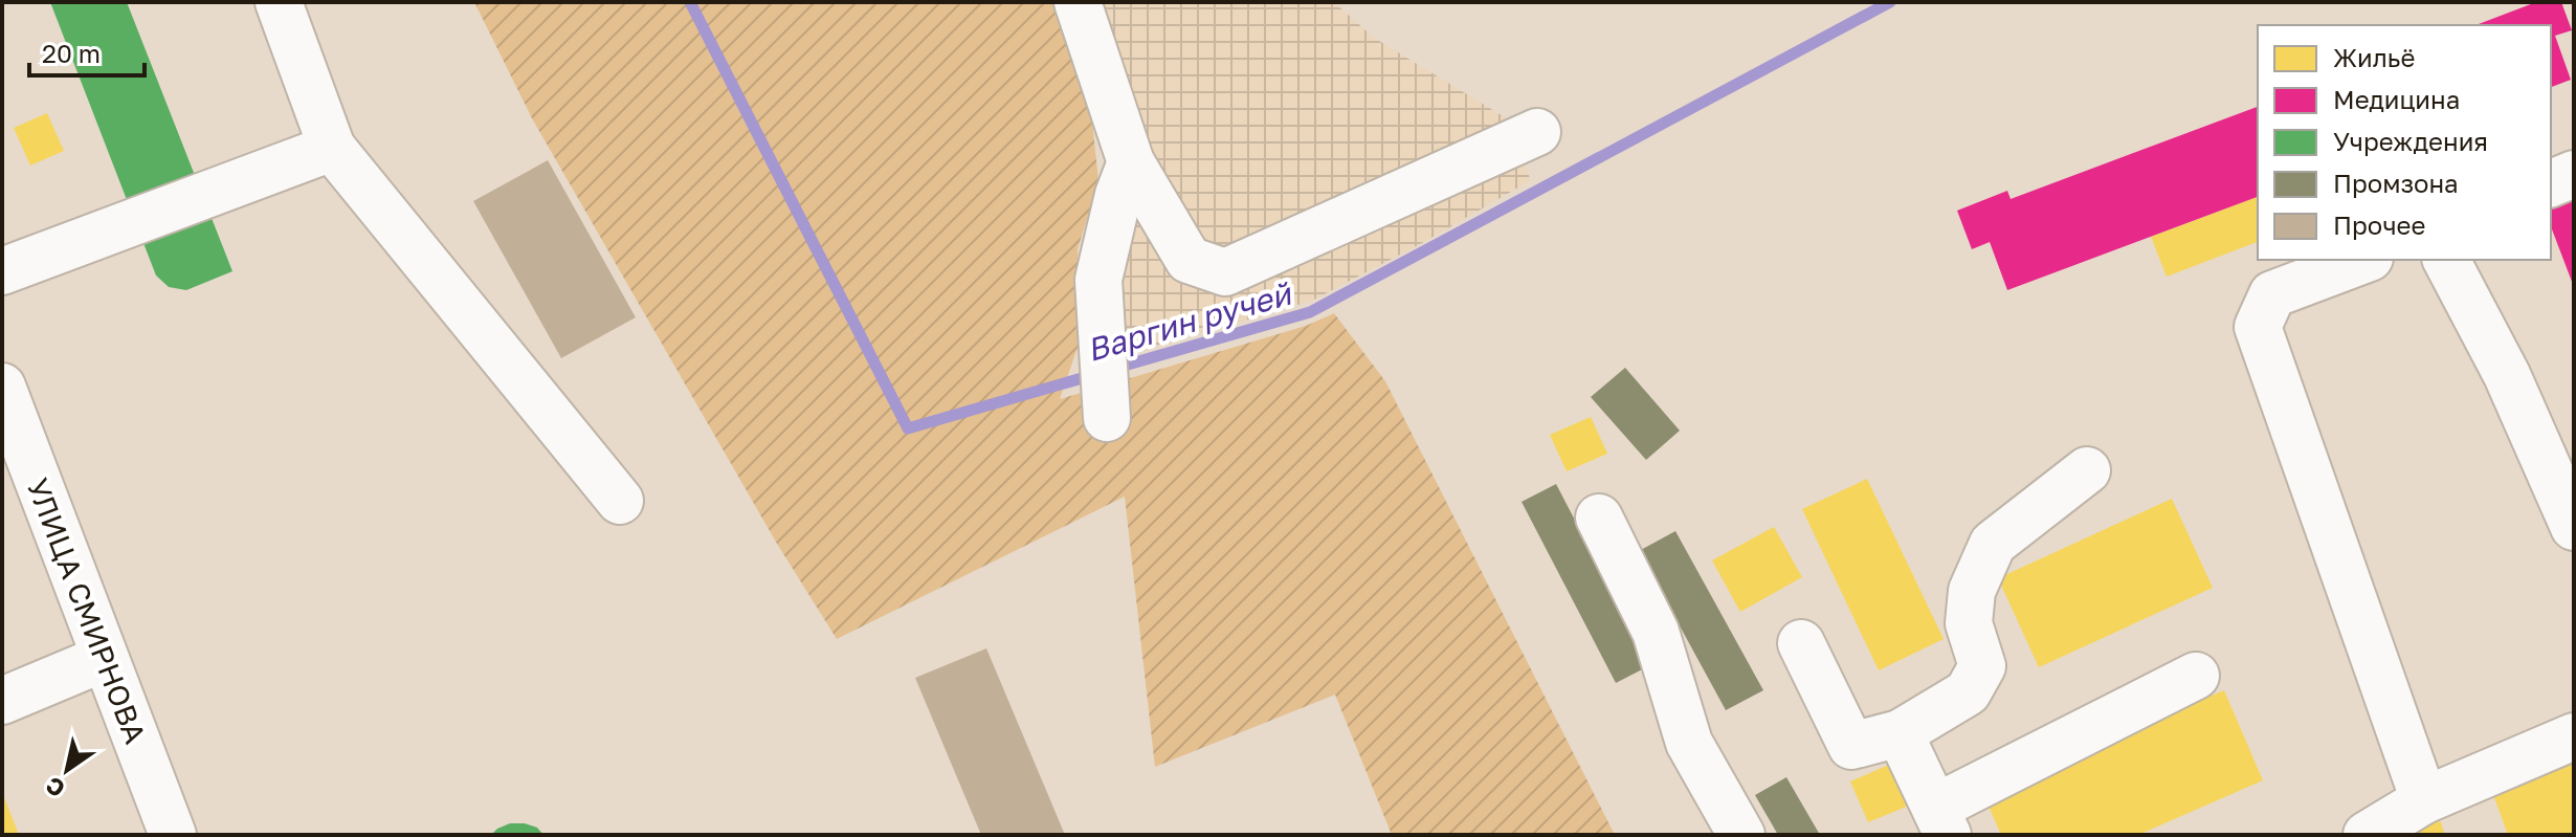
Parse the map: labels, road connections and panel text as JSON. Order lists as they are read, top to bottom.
{
  "streets": {
    "main road": ["УЛИЦА СМИРНОВА"]
  },
  "water": ["Варгин ручей"],
  "legend": [
    "Жильё",
    "Медицина",
    "Учреждения",
    "Промзона",
    "Прочее"
  ],
  "scale_bar": "20 m",
  "north": "bottom left"
}
